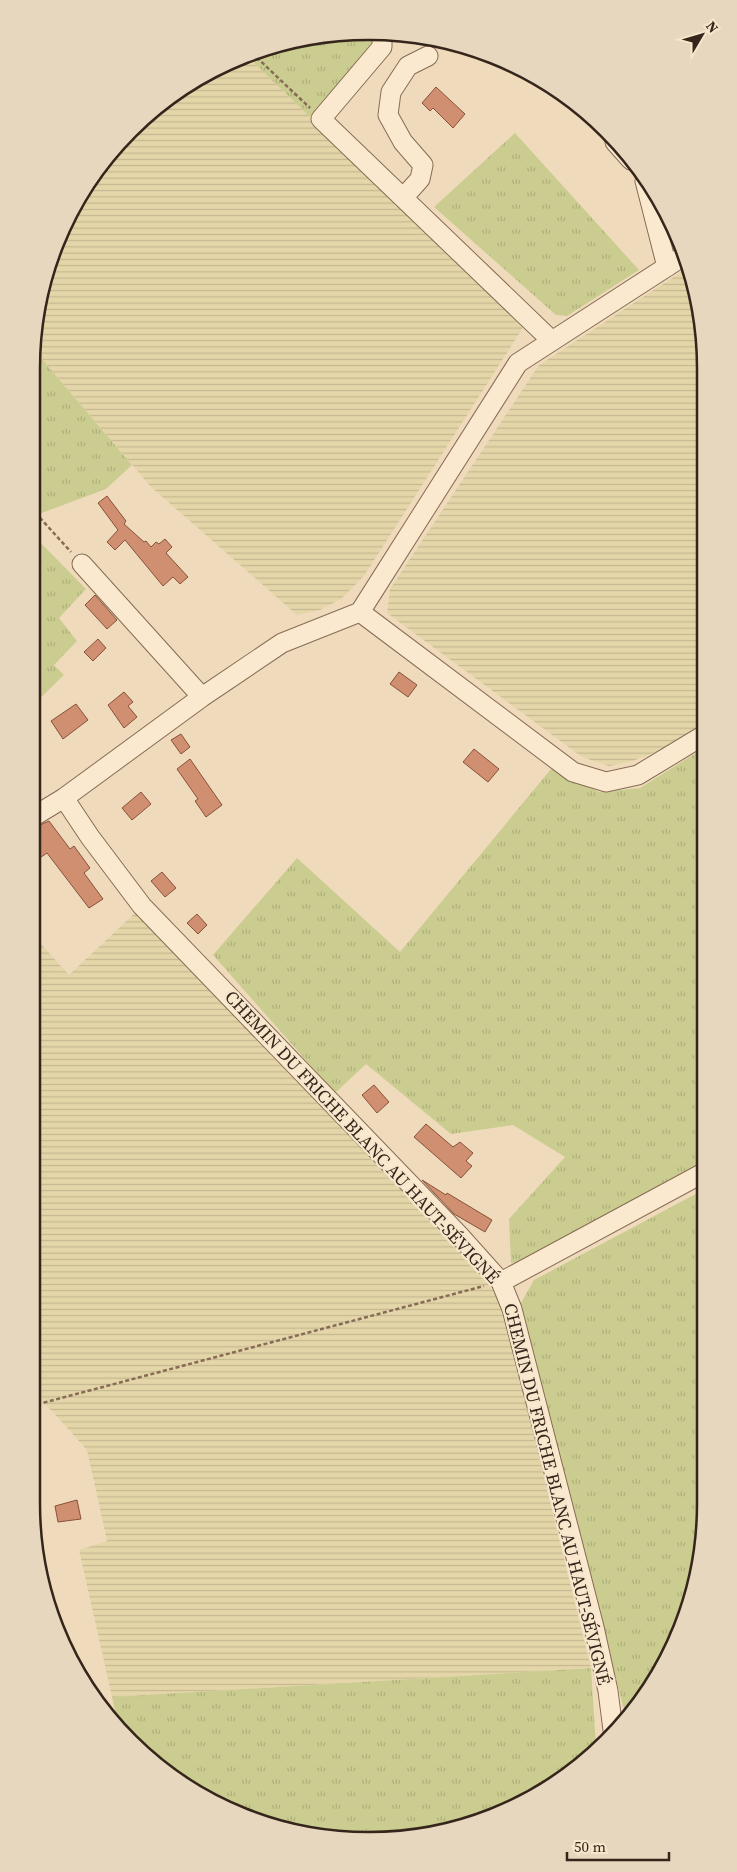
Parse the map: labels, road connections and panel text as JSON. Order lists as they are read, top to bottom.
{
  "streets": {
    "street": ["CHEMIN DU FRICHE BLANC AU HAUT-SÉVIGNÉ"]
  },
  "scale_bar": "50 m",
  "north": "top right"
}
